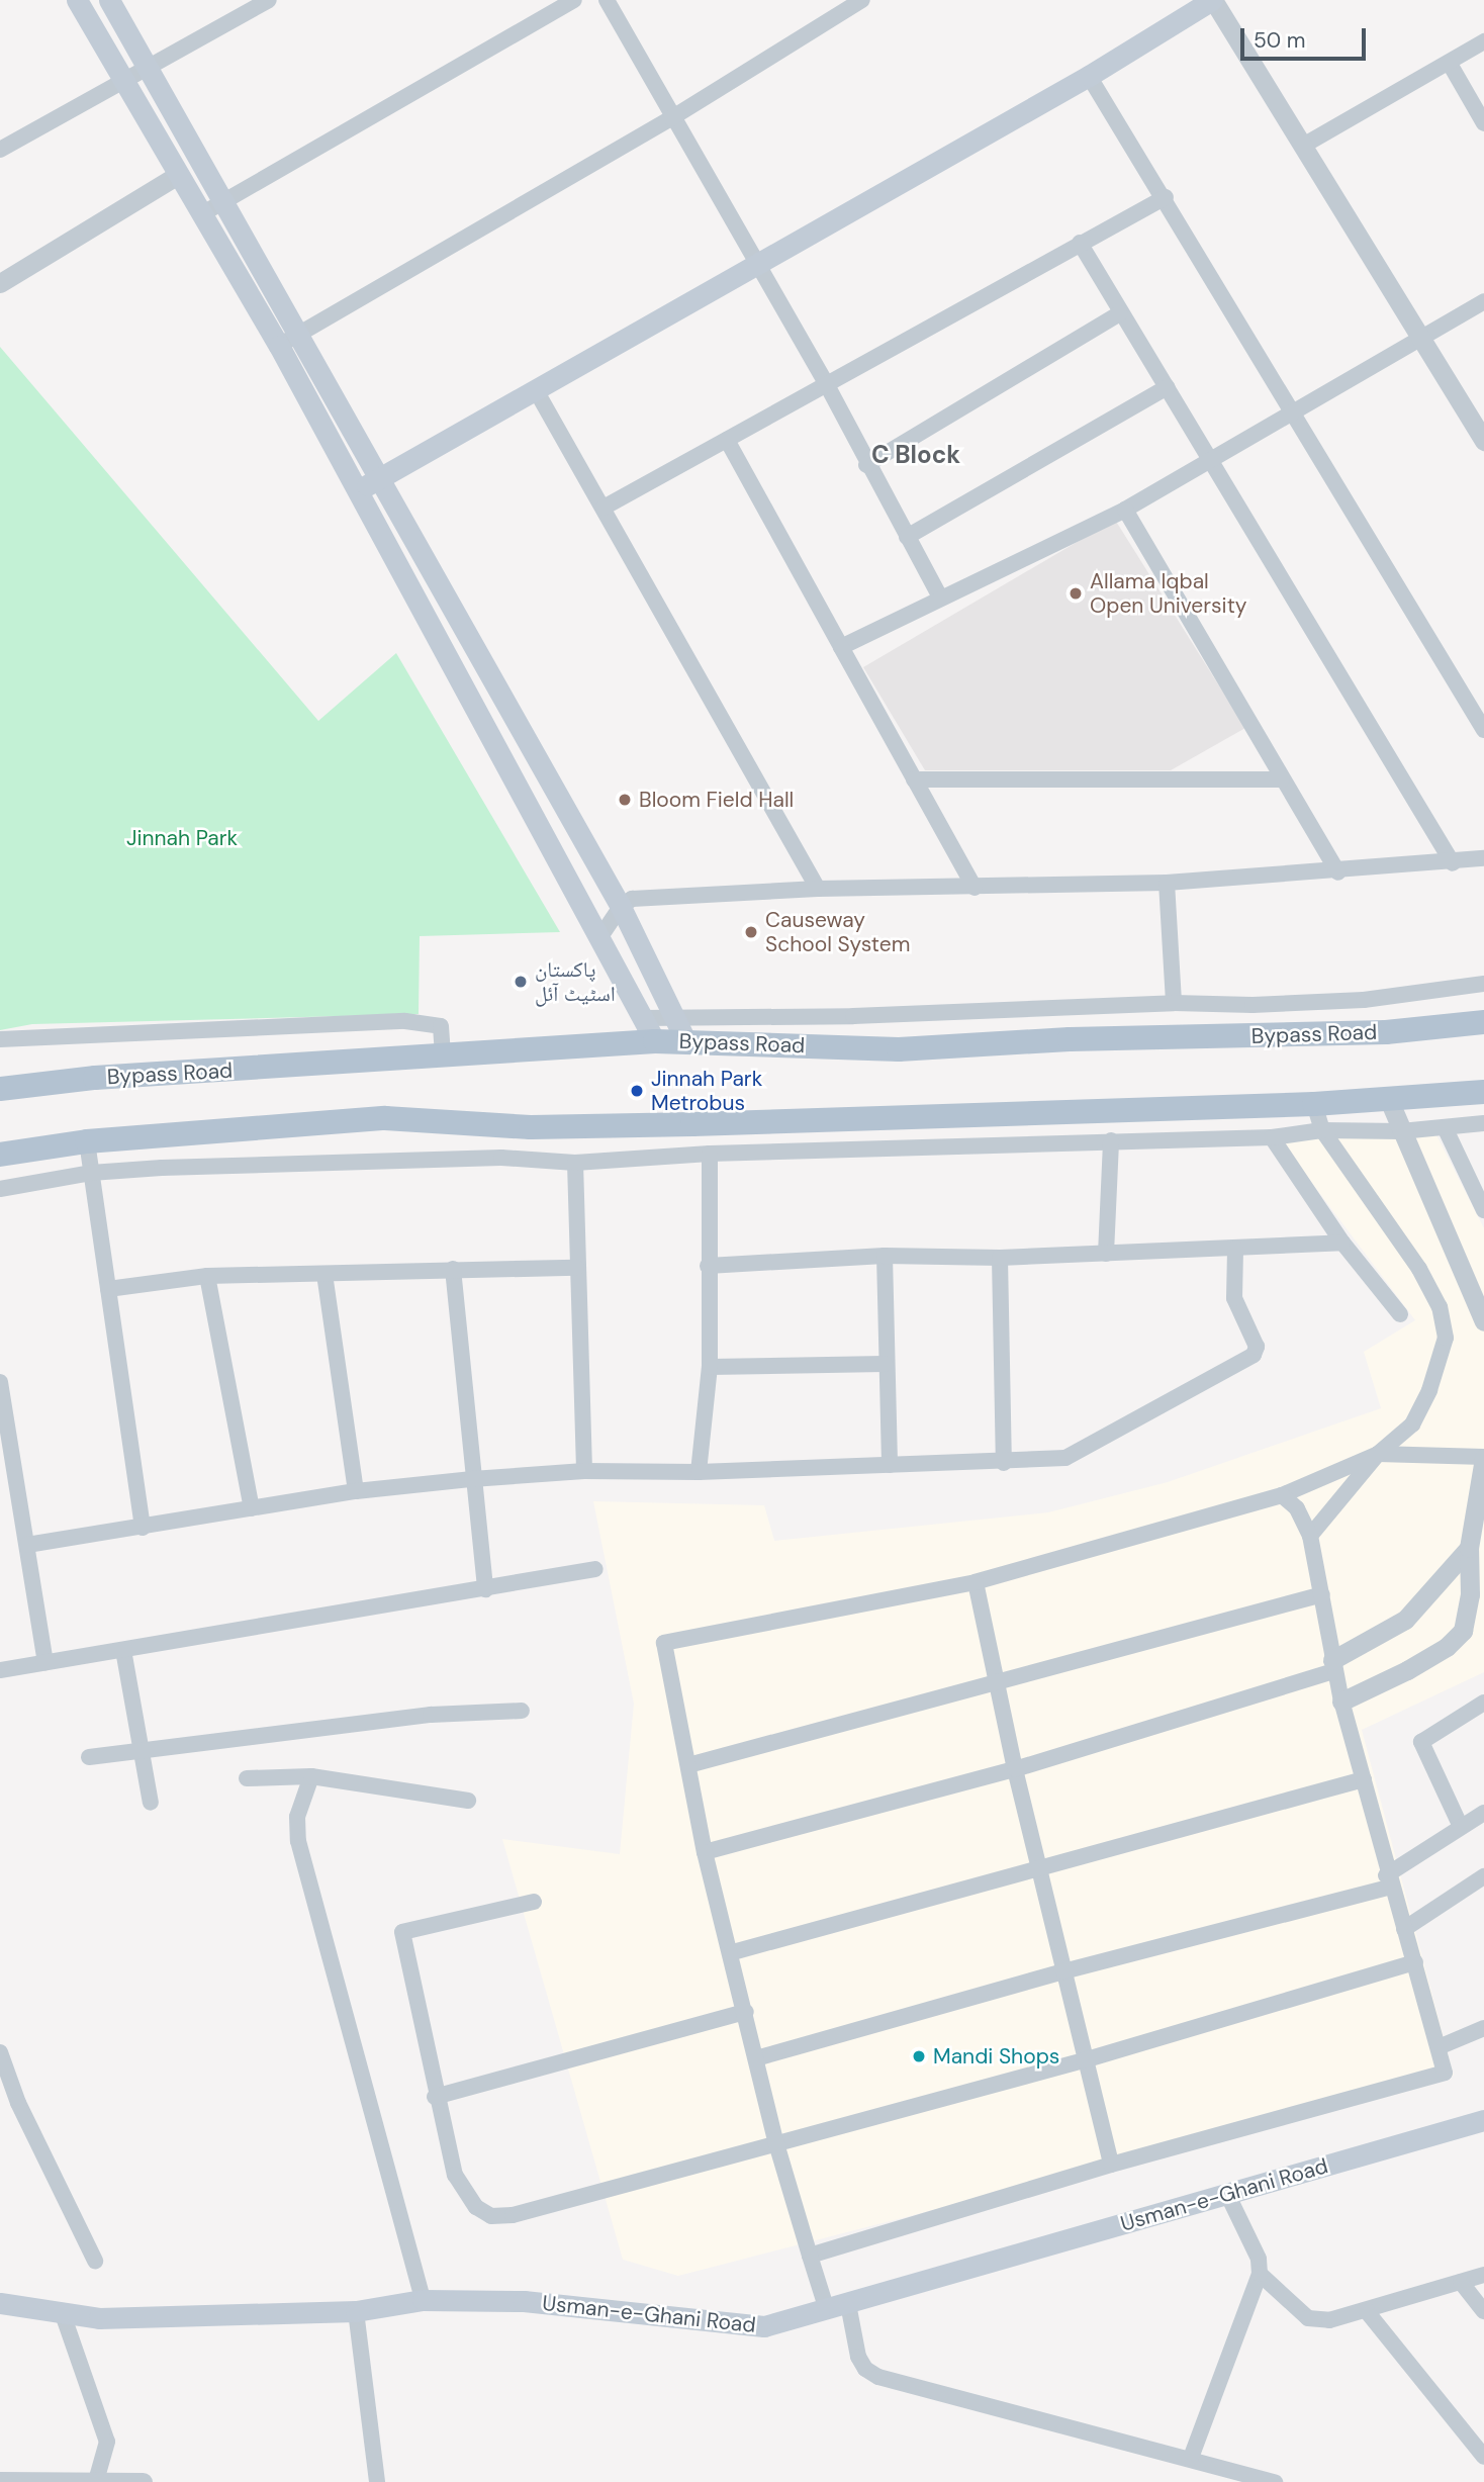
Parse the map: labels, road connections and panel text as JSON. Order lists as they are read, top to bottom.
{
  "streets": {
    "main road": ["Bypass Road", "Usman-e-Ghani Road"]
  },
  "districts": ["C Block"],
  "parks": ["Jinnah Park"],
  "places": [
    "Allama Iqbal Open University",
    "Bloom Field Hall",
    "Causeway School System",
    "پاکستان اسٹیٹ آئل",
    "Jinnah Park Metrobus",
    "Mandi Shops"
  ],
  "scale_bar": "50 m"
}
